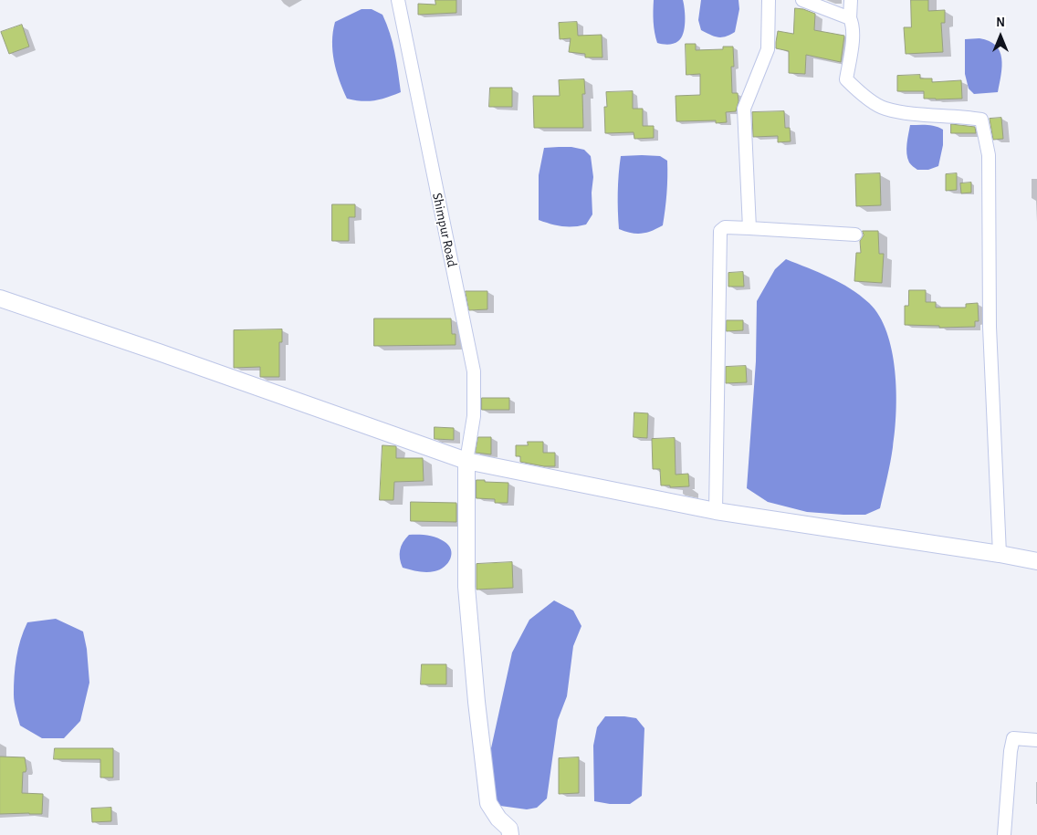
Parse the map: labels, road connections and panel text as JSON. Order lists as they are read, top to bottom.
{
  "streets": {
    "street": ["Shimpur Road"]
  },
  "north": "top"
}
